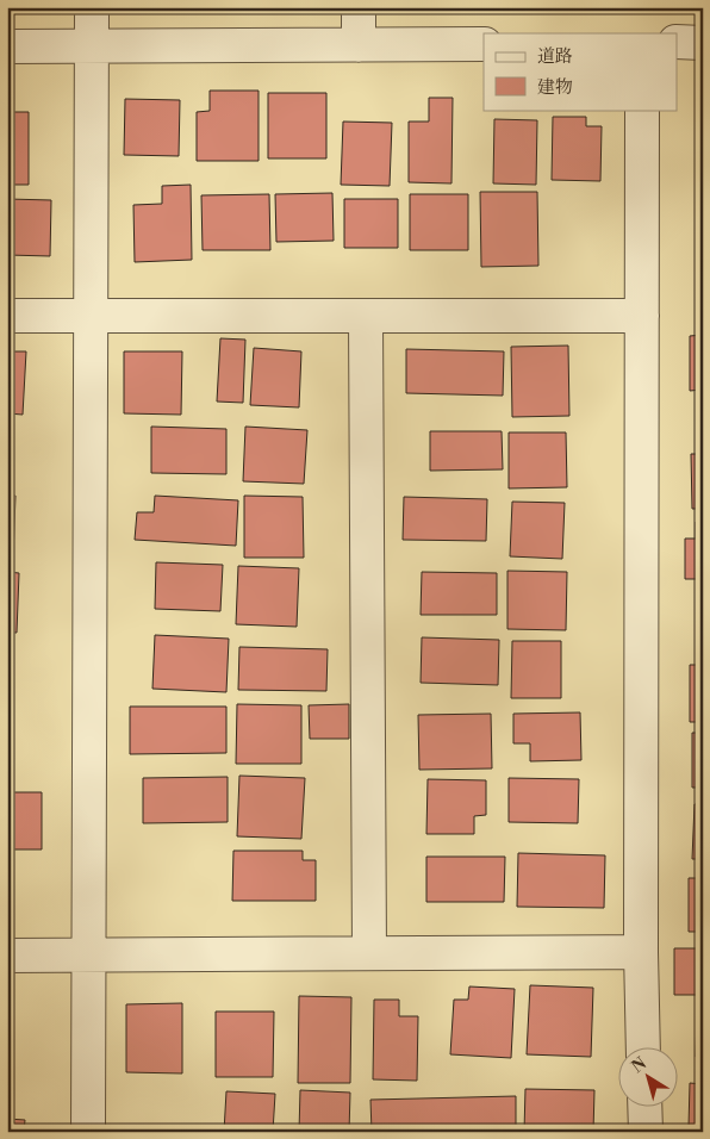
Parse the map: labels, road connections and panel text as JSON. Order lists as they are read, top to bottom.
{
  "legend": ["道路", "建物"],
  "north": "top left"
}
